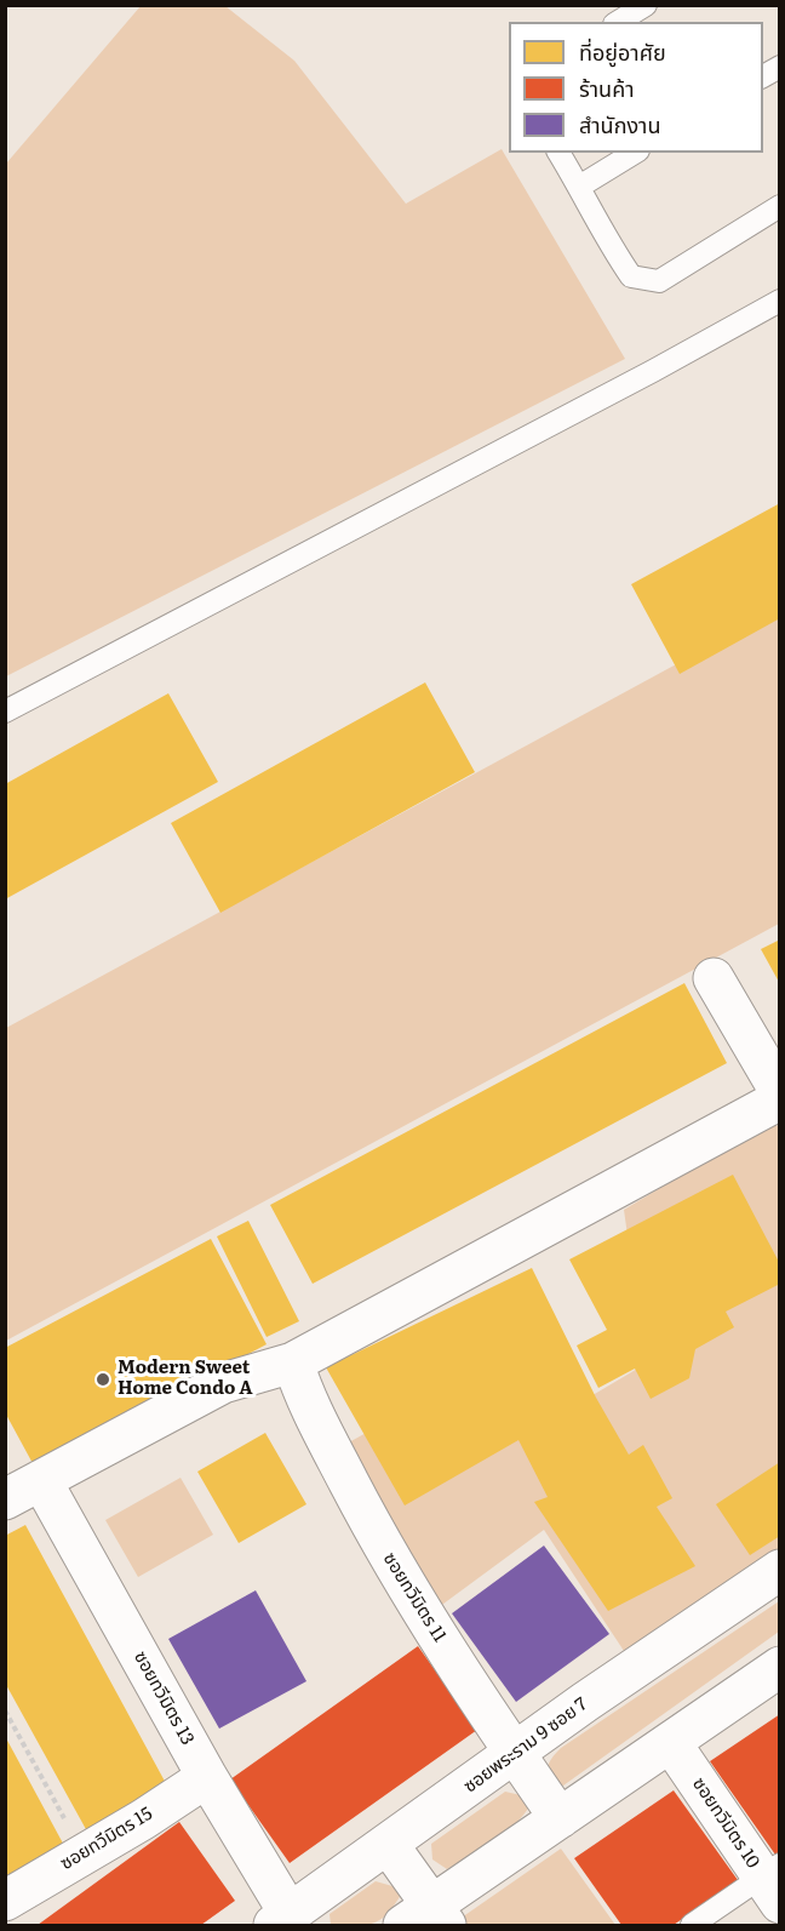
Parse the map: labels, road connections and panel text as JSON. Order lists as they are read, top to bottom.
{
  "streets": {
    "street": [
      "ซอยทวีมิตร 11",
      "ซอยทวีมิตร 13",
      "ซอยพระราม 9 ซอย 7",
      "ซอยทวีมิตร 10",
      "ซอยทวีมิตร 15"
    ]
  },
  "crossings": [
    ["ซอยทวีมิตร 11", "ซอยพระราม 9 ซอย 7"],
    ["ซอยทวีมิตร 13", "ซอยพระราม 9 ซอย 7"],
    ["ซอยทวีมิตร 13", "ซอยทวีมิตร 15"]
  ],
  "places": ["Modern Sweet Home Condo A"],
  "legend": ["ที่อยู่อาศัย", "ร้านค้า", "สำนักงาน"]
}
